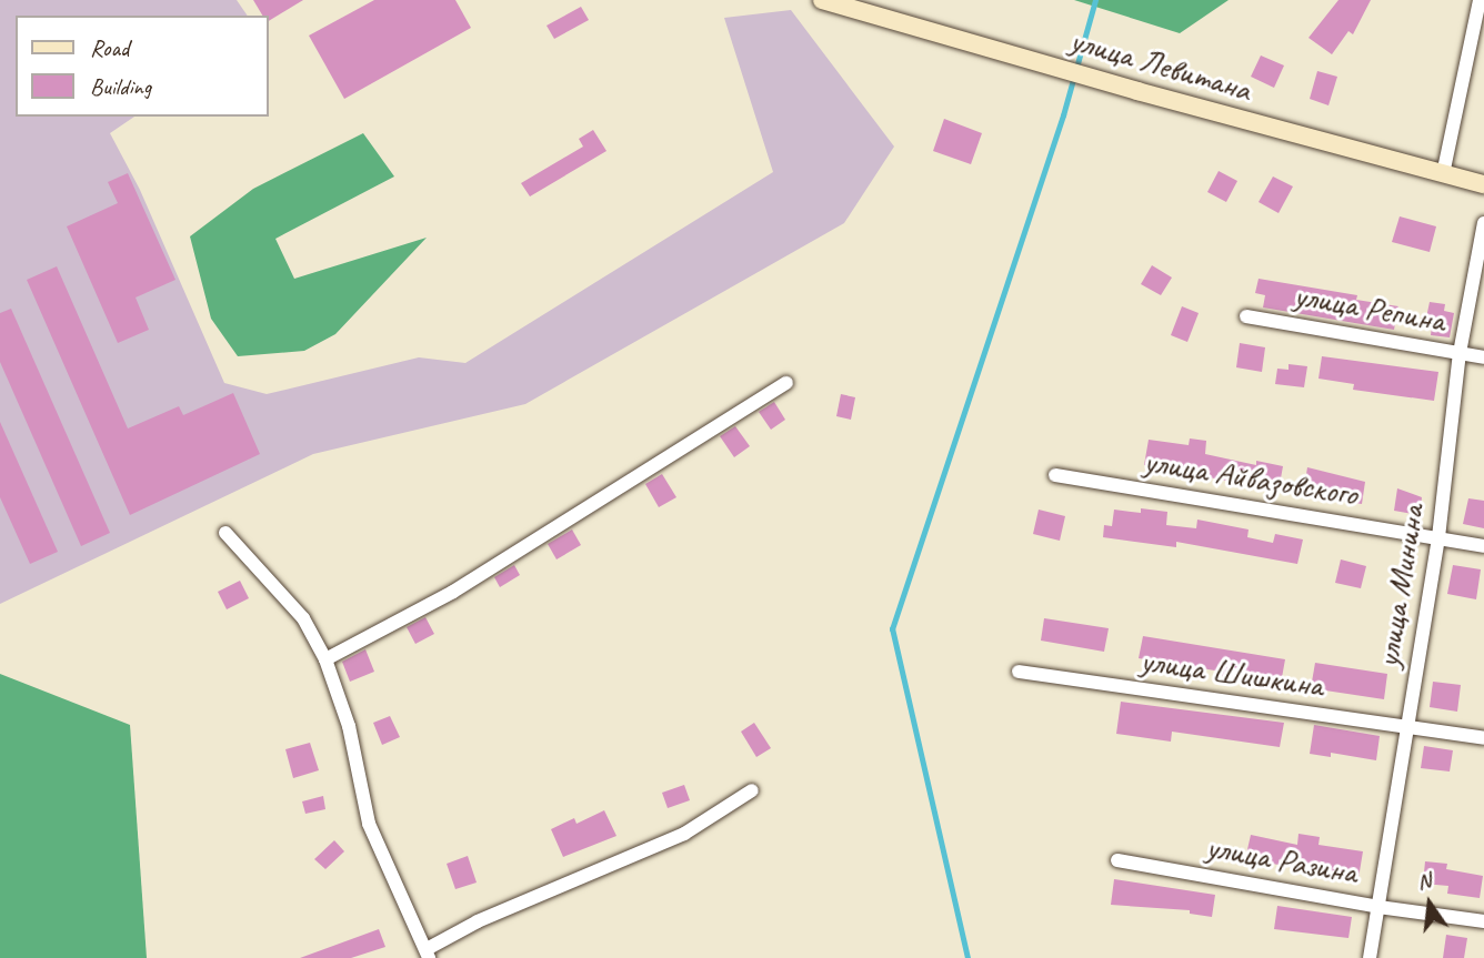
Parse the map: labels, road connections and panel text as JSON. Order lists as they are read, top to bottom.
{
  "streets": {
    "main road": ["улица Левитана"],
    "street": [
      "улица Репина",
      "улица Айвазовского",
      "улица Минина",
      "улица Шишкина",
      "улица Разина"
    ]
  },
  "crossings": [
    ["улица Репина", "улица Минина"],
    ["улица Айвазовского", "улица Минина"],
    ["улица Минина", "улица Шишкина"],
    ["улица Минина", "улица Разина"]
  ],
  "legend": ["Road", "Building"],
  "north": "top"
}
